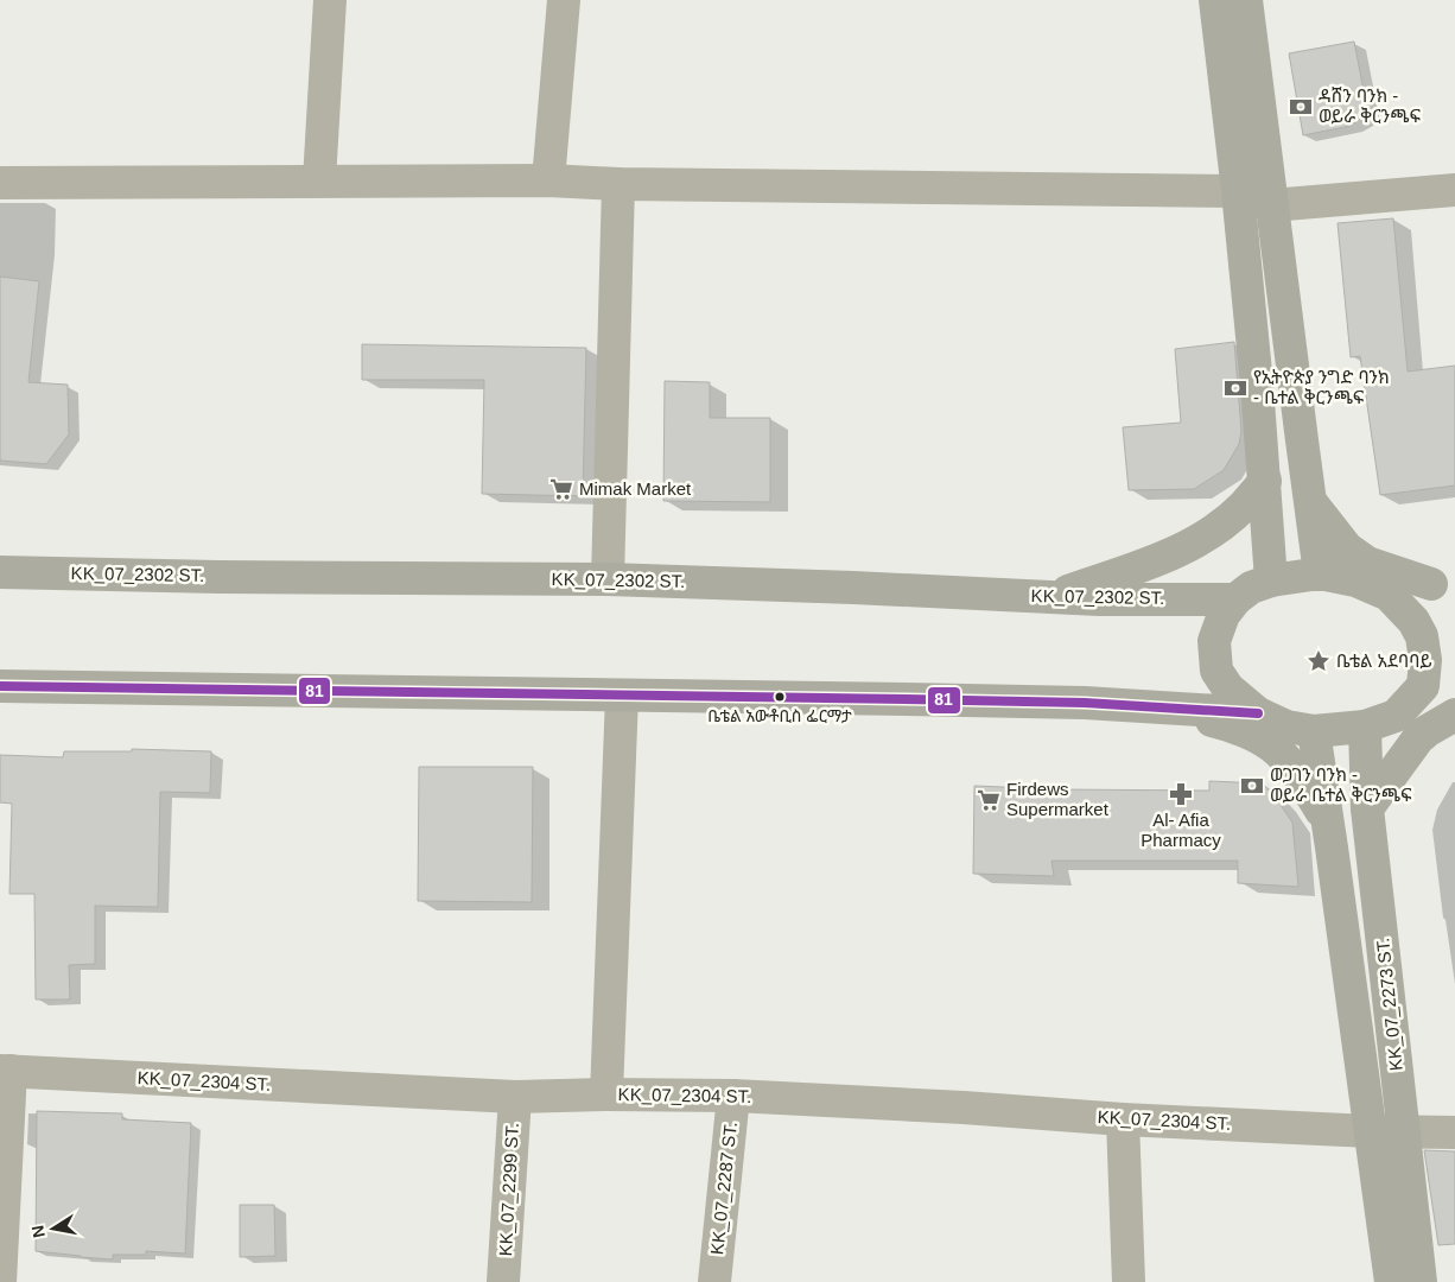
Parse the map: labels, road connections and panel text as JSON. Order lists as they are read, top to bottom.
{
  "streets": {
    "main road": ["KK_07_2302 ST.", "KK_07_2273 ST."],
    "street": ["KK_07_2304 ST.", "KK_07_2287 ST.", "KK_07_2299 ST."]
  },
  "crossings": [
    ["KK_07_2302 ST.", "KK_07_2273 ST."],
    ["KK_07_2273 ST.", "KK_07_2304 ST."],
    ["KK_07_2304 ST.", "KK_07_2287 ST."],
    ["KK_07_2304 ST.", "KK_07_2299 ST."]
  ],
  "places": {
    "bank": ["ዳሸን ባንክ - ወይራ ቅርንጫፍ", "የኢትዮጵያ ንግድ ባንክ - ቤተል ቅርንጫፍ", "ወጋገን ባንክ - ወይራ ቤተል ቅርንጫፍ"],
    "supermarket": ["Mimak Market", "Firdews Supermarket"],
    "place": ["ቤቴል አደባባይ"],
    "other": ["ቤቴል አውቶቢስ ፌርማታ"],
    "pharmacy": ["Al- Afia Pharmacy"]
  },
  "lines": ["transit line 81"],
  "north": "left"
}
